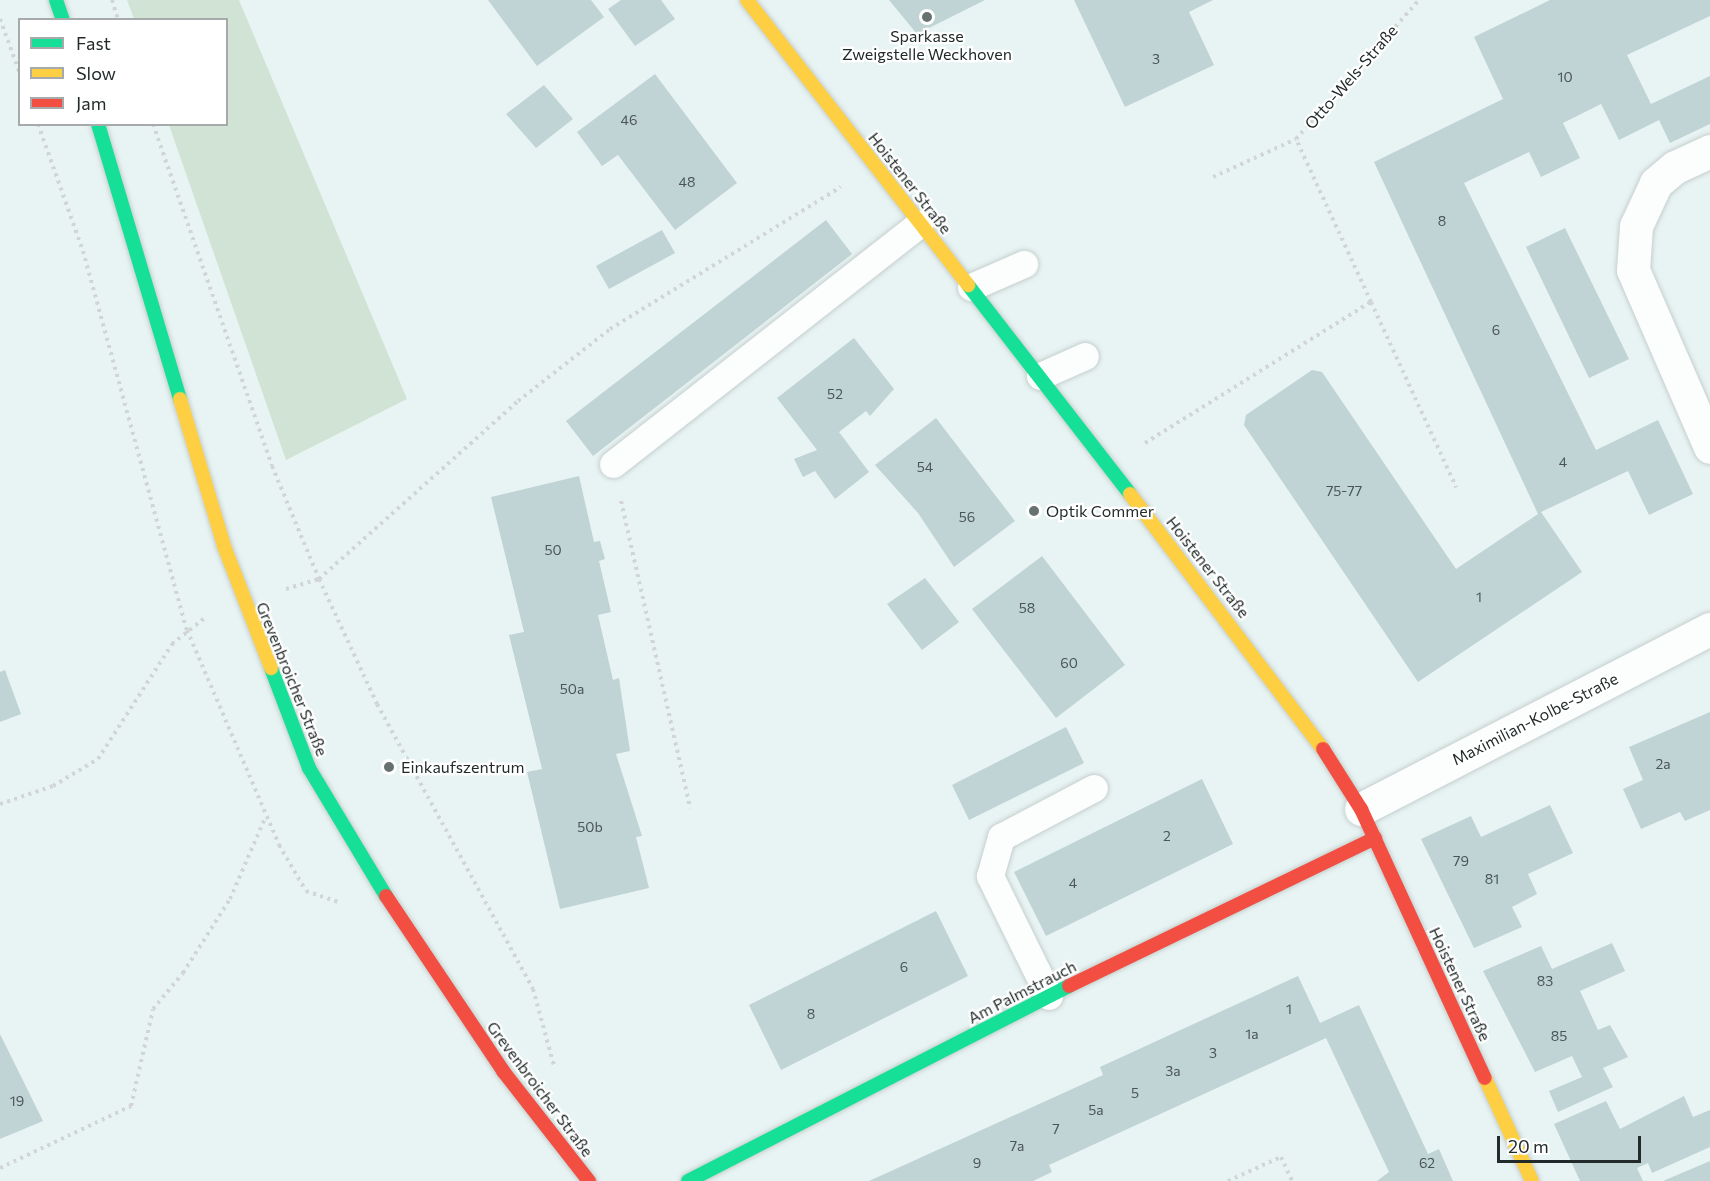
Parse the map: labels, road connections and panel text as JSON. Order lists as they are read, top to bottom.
{
  "streets": {
    "street": [
      "Hoistener Straße",
      "Grevenbroicher Straße",
      "Maximilian-Kolbe-Straße",
      "Am Palmstrauch"
    ],
    "path": ["Otto-Wels-Straße"]
  },
  "crossings": [
    ["Hoistener Straße", "Maximilian-Kolbe-Straße"],
    ["Hoistener Straße", "Am Palmstrauch"]
  ],
  "places": ["Sparkasse Zweigstelle Weckhoven", "Optik Commer", "Einkaufszentrum"],
  "house_numbers": [
    "3",
    "10",
    "46",
    "48",
    "8",
    "6",
    "52",
    "4",
    "54",
    "75-77",
    "56",
    "50",
    "1",
    "58",
    "60",
    "50a",
    "2a",
    "50b",
    "2",
    "79",
    "81",
    "4",
    "6",
    "83",
    "1",
    "8",
    "1a",
    "85",
    "3",
    "3a",
    "5",
    "19",
    "5a",
    "7",
    "7a",
    "9",
    "62"
  ],
  "legend": ["Fast", "Slow", "Jam"],
  "scale_bar": "20 m"
}
